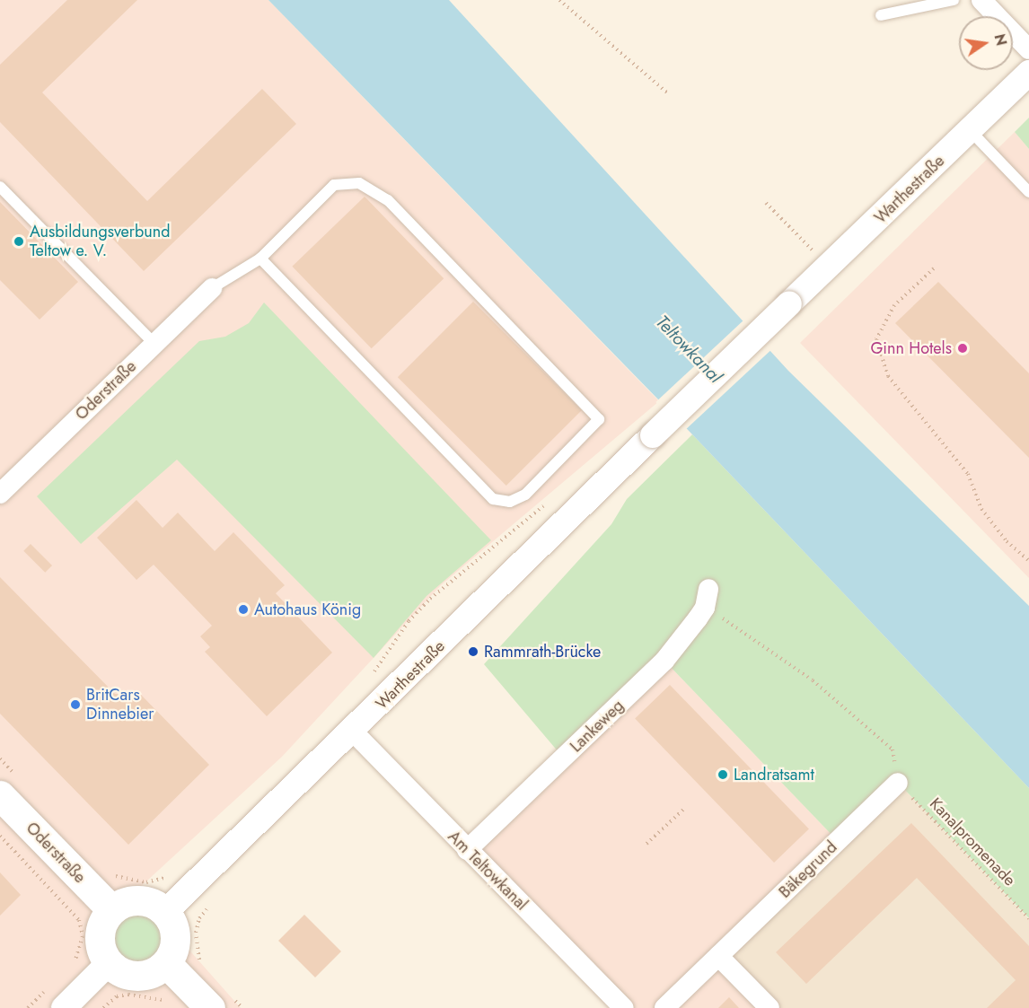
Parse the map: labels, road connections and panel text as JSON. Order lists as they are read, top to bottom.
{
  "streets": {
    "main road": ["Oderstraße"],
    "street": [
      "Warthestraße",
      "Lankeweg",
      "Bäkegrund",
      "Am Teltowkanal"
    ],
    "path": ["Kanalpromenade"]
  },
  "crossings": [
    ["Warthestraße", "Oderstraße"],
    ["Warthestraße", "Am Teltowkanal"],
    ["Lankeweg", "Am Teltowkanal"],
    ["Kanalpromenade", "Bäkegrund"]
  ],
  "water": ["Teltowkanal"],
  "places": [
    "Ausbildungsverbund Teltow e. V.",
    "Ginn Hotels",
    "Autohaus König",
    "Rammrath-Brücke",
    "BritCars Dinnebier",
    "Landratsamt"
  ],
  "north": "right"
}
